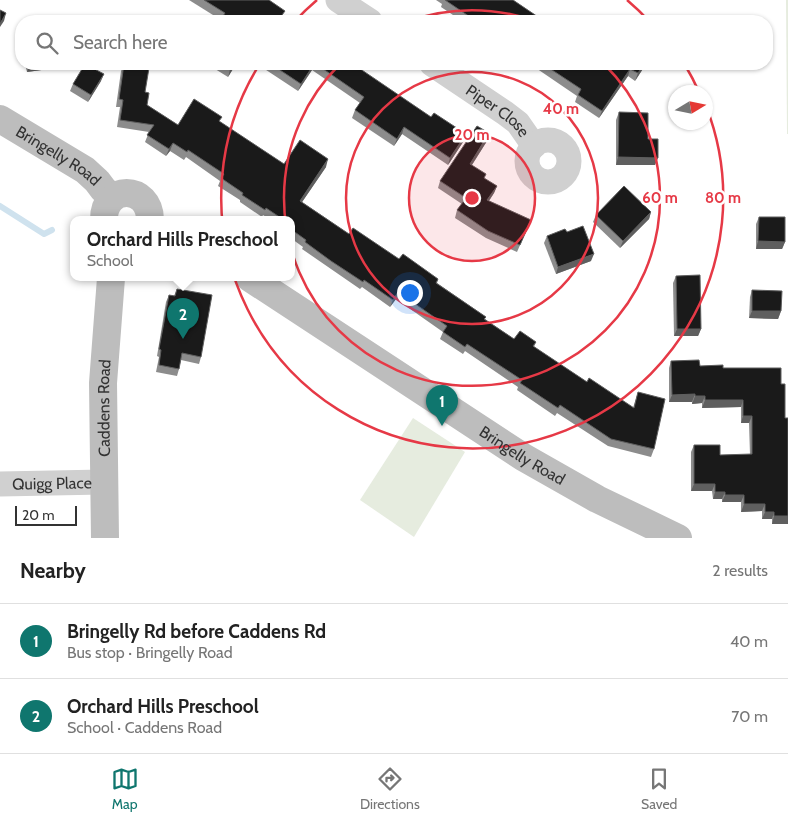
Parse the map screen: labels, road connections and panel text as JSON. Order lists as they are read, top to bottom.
{
  "streets": {
    "main road": ["Bringelly Road", "Caddens Road"],
    "street": ["Piper Close", "Quigg Place"]
  },
  "crossings": [
    ["Caddens Road", "Quigg Place"]
  ],
  "scale_bar": "20 m",
  "north": "right",
  "page": {
    "search": "Search here",
    "popup": ["Orchard Hills Preschool", "School"],
    "pins": ["2", "1"],
    "scale": "20 m",
    "heading": ["Nearby", "2 results"],
    "list": [
      {
        "mark": "1",
        "name": "Bringelly Rd before Caddens Rd",
        "note": "Bus stop · Bringelly Road",
        "value": "40 m"
      },
      {
        "mark": "2",
        "name": "Orchard Hills Preschool",
        "note": "School · Caddens Road",
        "value": "70 m"
      }
    ],
    "nav": ["Map", "Directions", "Saved"]
  },
  "rings": [
    "40 m",
    "20 m",
    "60 m",
    "80 m"
  ]
}
